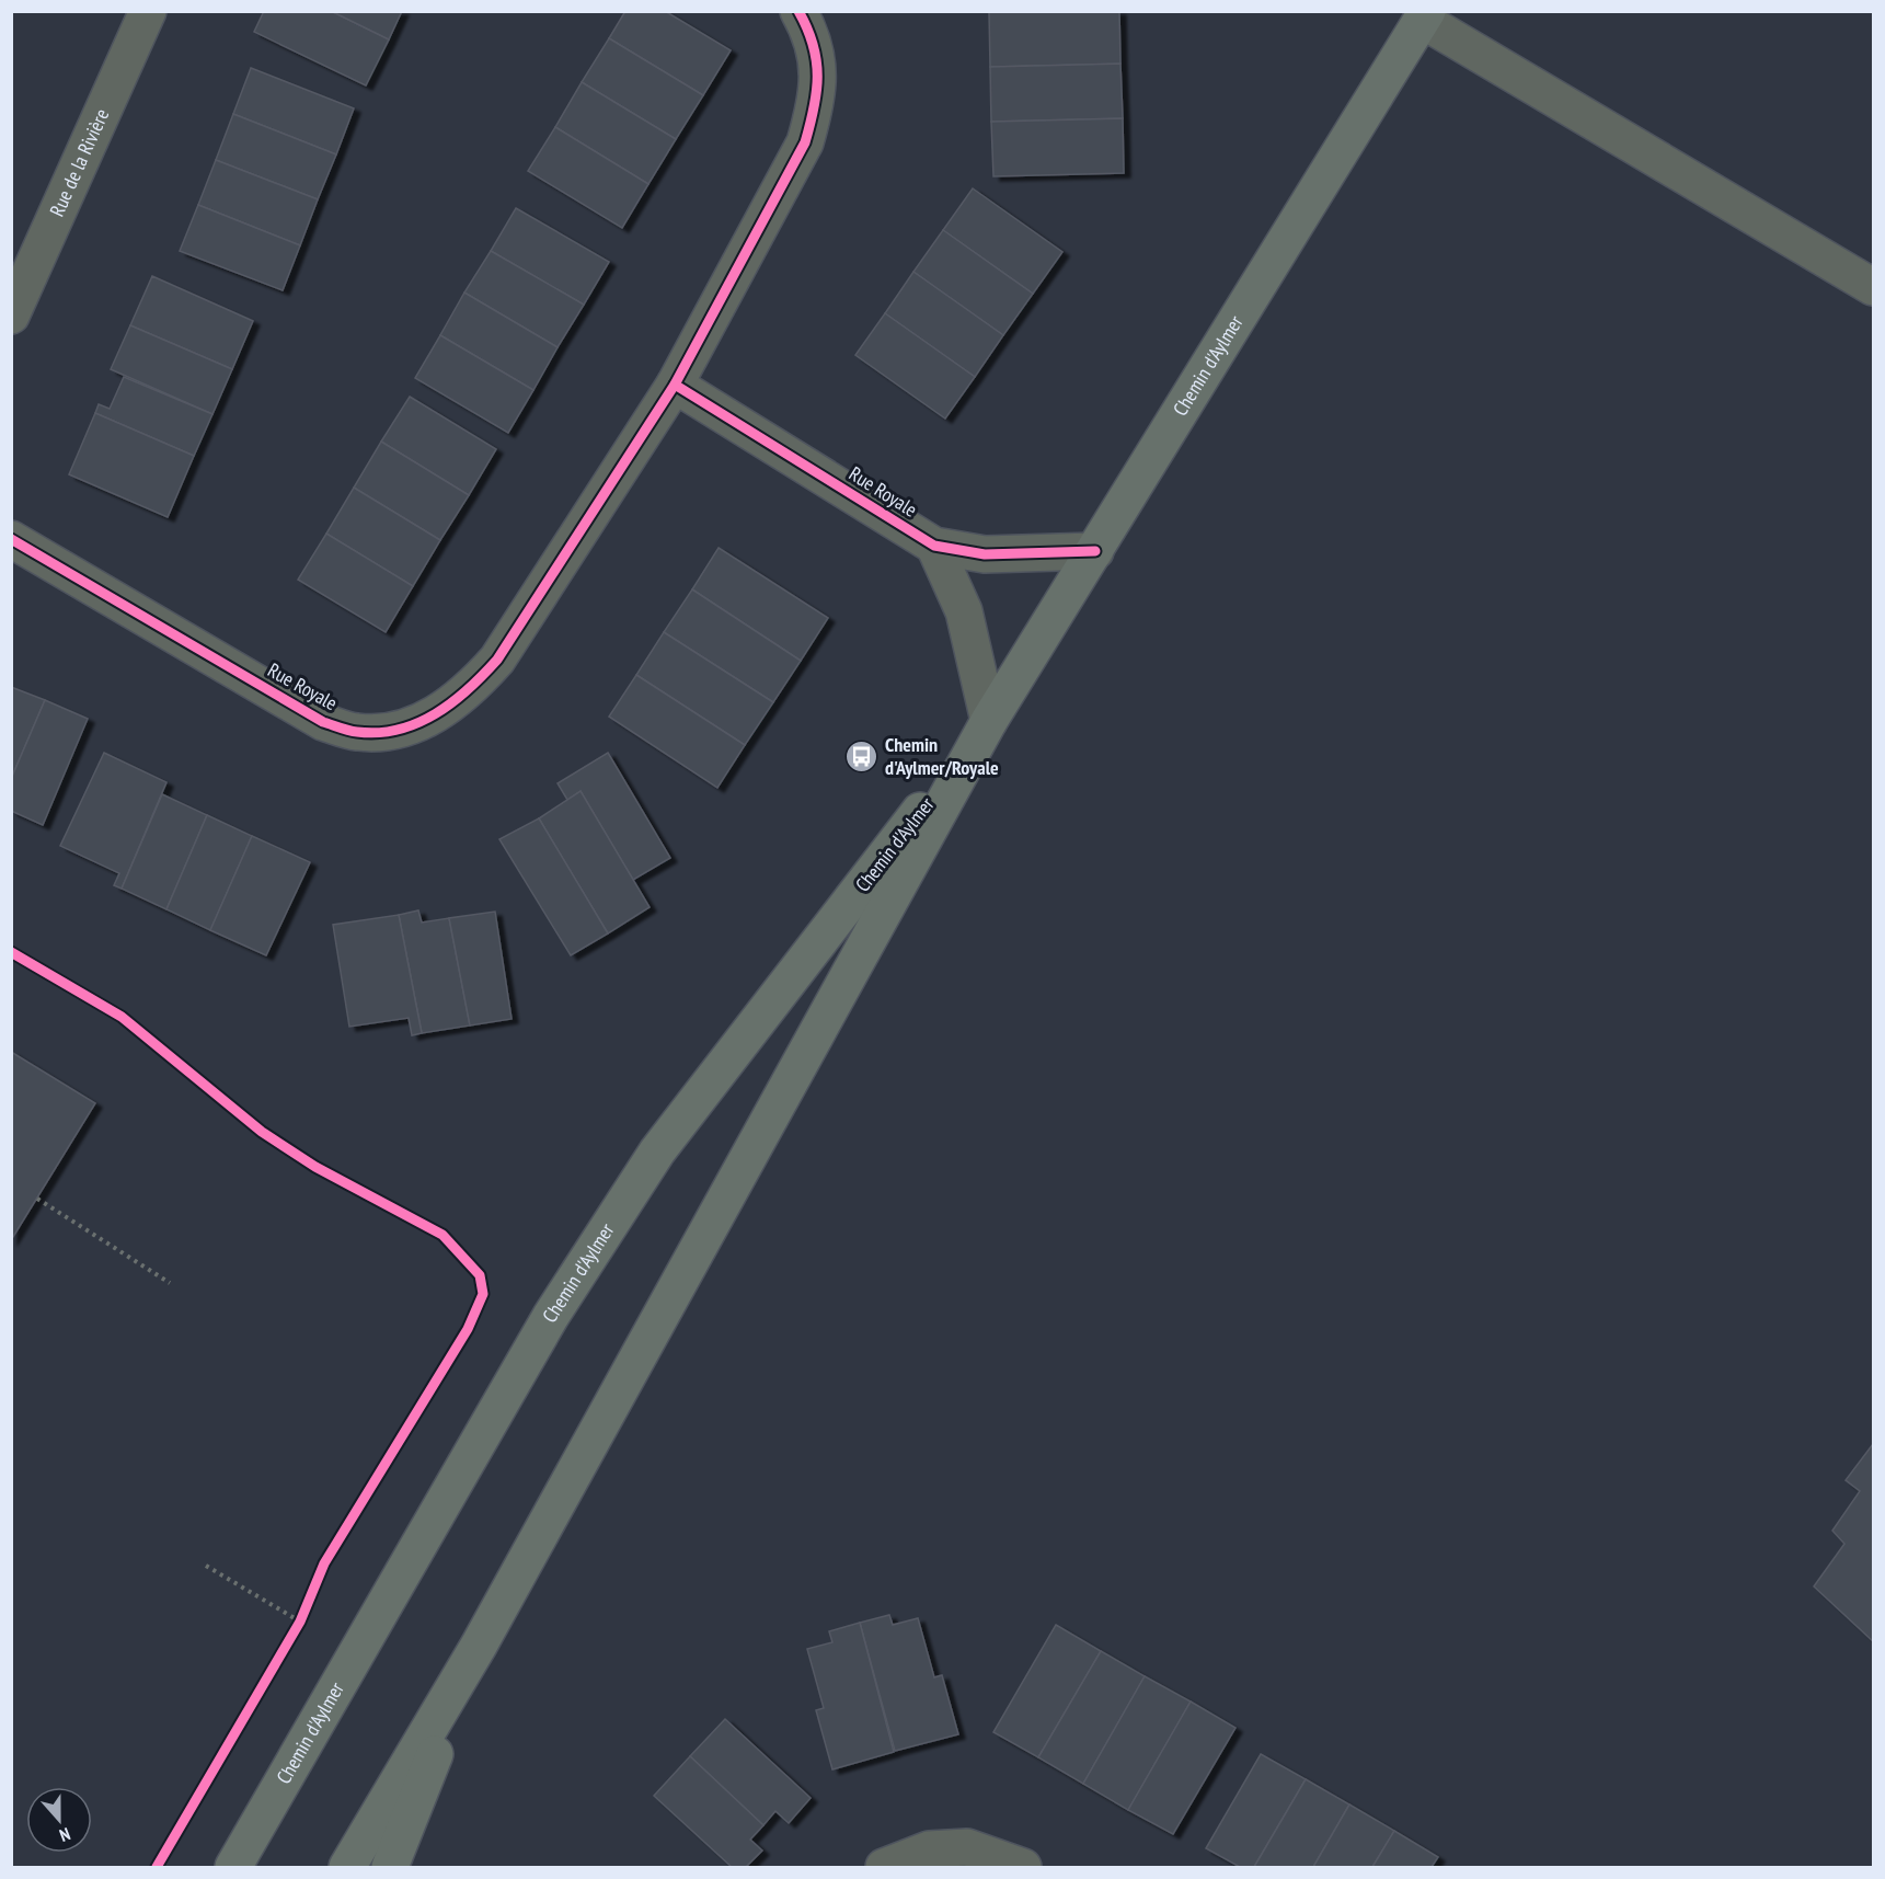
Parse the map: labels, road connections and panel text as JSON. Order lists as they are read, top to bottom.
{
  "streets": {
    "main road": ["Chemin d'Aylmer"],
    "street": ["Rue de la Rivière", "Rue Royale"]
  },
  "crossings": [
    ["Chemin d'Aylmer", "Rue Royale"]
  ],
  "places": {
    "bus stop": ["Chemin d'Aylmer/Royale"]
  },
  "north": "bottom"
}
